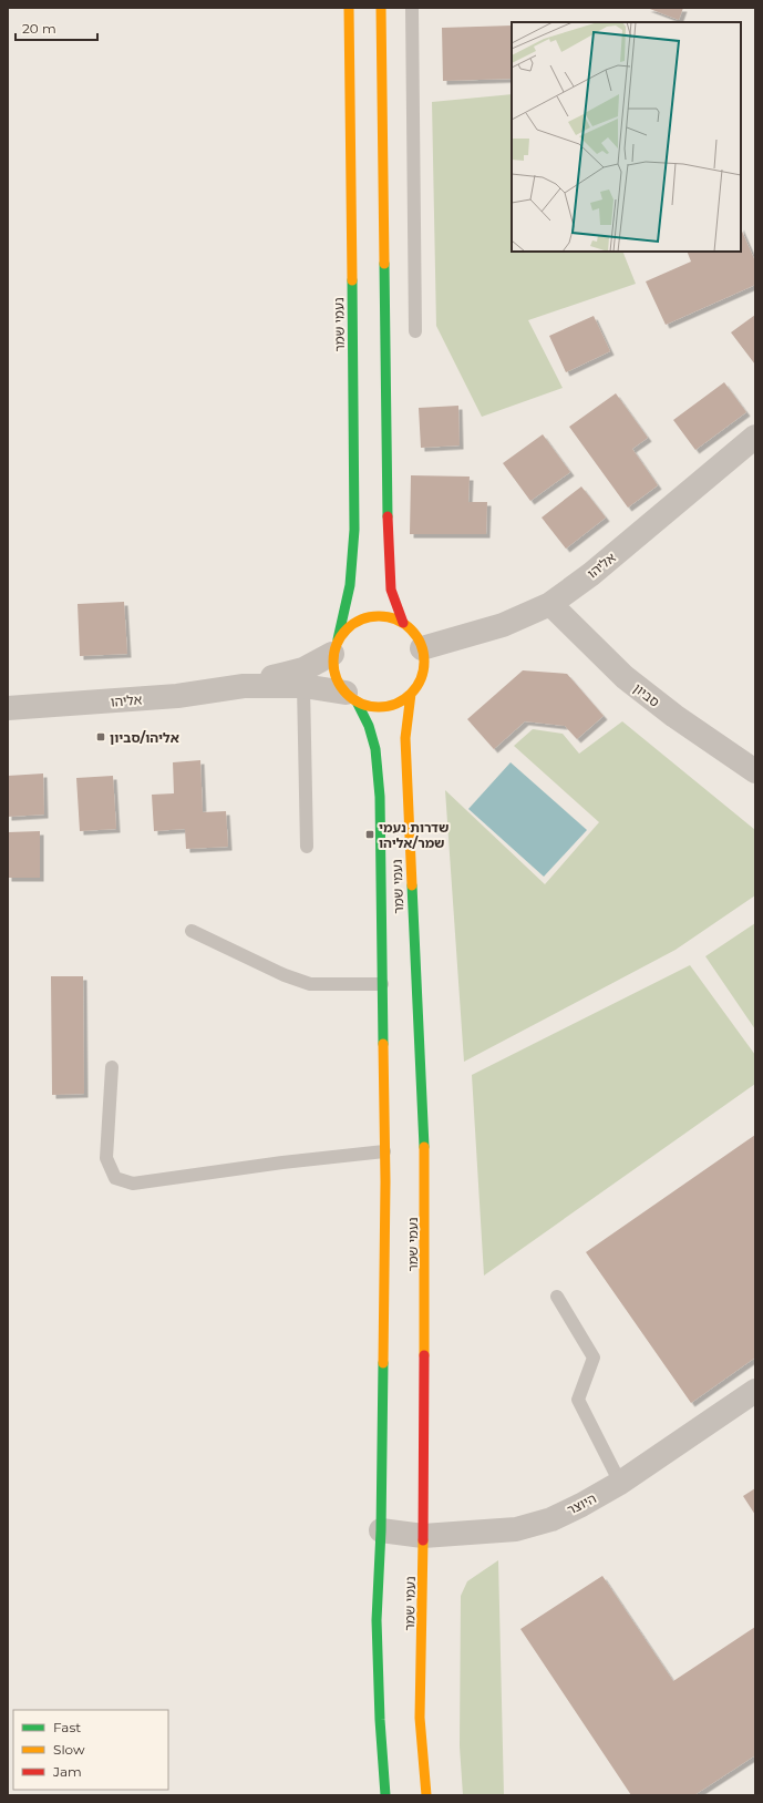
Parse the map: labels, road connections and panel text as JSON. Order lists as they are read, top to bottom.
{
  "streets": {
    "street": [
      "נעמי שמר",
      "אליהו",
      "סביון",
      "היוצר"
    ]
  },
  "crossings": [
    ["נעמי שמר", "אליהו"],
    ["נעמי שמר", "היוצר"],
    ["אליהו", "סביון"]
  ],
  "places": {
    "transit": ["אליהו/סביון", "שדרות נעמי שמר/אליהו"]
  },
  "legend": ["Fast", "Slow", "Jam"],
  "scale_bar": "20 m"
}
